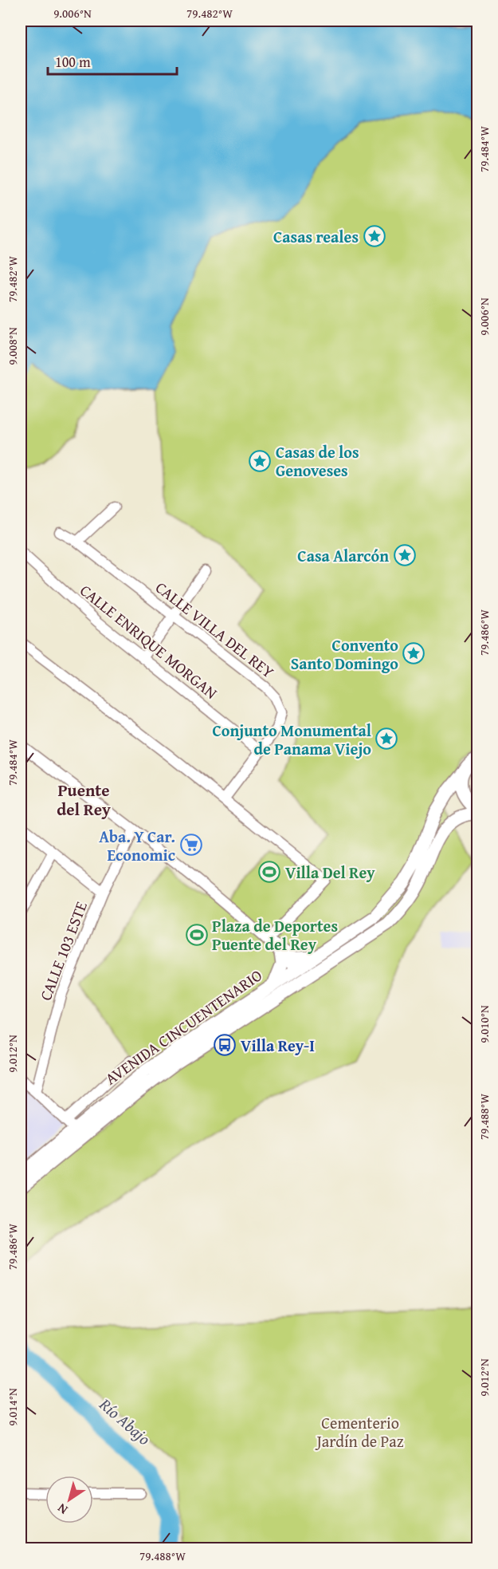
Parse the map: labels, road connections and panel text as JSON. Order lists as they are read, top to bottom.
{
  "streets": {
    "main road": ["AVENIDA CINCUENTENARIO"],
    "street": ["CALLE VILLA DEL REY", "CALLE ENRIQUE MORGAN", "CALLE 103 ESTE"]
  },
  "crossings": [
    ["CALLE VILLA DEL REY", "CALLE ENRIQUE MORGAN"]
  ],
  "districts": ["Puente del Rey"],
  "water": ["Río Abajo"],
  "parks": ["Cementerio Jardín de Paz"],
  "places": {
    "place": [
      "Casas reales",
      "Casas de los Genoveses",
      "Casa Alarcón",
      "Convento Santo Domingo",
      "Conjunto Monumental de Panama Viejo"
    ],
    "supermarket": ["Aba. Y Car. Economic"],
    "sports": ["Villa Del Rey", "Plaza de Deportes Puente del Rey"],
    "bus stop": ["Villa Rey-I"]
  },
  "scale_bar": "100 m",
  "north": "bottom left",
  "coordinates": [
    "9.006°N",
    "79.482°W",
    "79.484°W",
    "9.008°N",
    "79.486°W",
    "9.010°N",
    "9.012°N",
    "79.488°W",
    "9.014°N"
  ]
}
